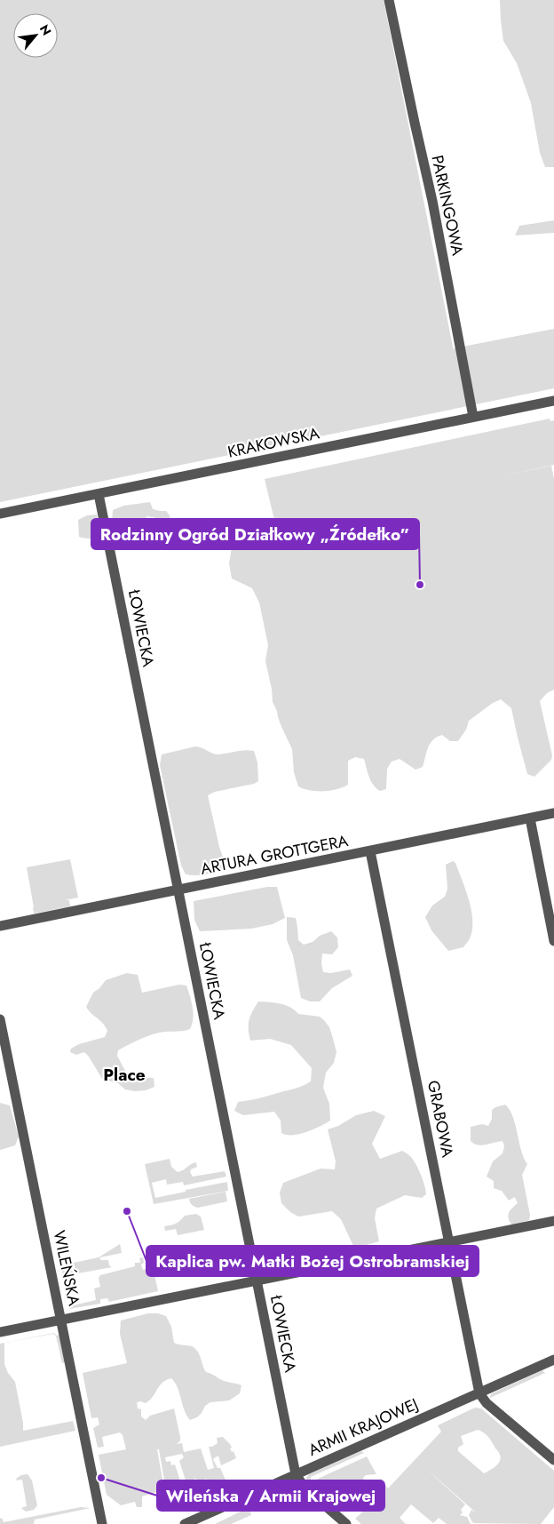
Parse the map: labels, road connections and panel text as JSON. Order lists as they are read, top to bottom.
{
  "streets": {
    "street": [
      "PARKINGOWA",
      "KRAKOWSKA",
      "ŁOWIECKA",
      "ARTURA GROTTGERA",
      "GRABOWA",
      "WILEŃSKA",
      "ARMII KRAJOWEJ"
    ]
  },
  "crossings": [
    ["PARKINGOWA", "KRAKOWSKA"],
    ["KRAKOWSKA", "ŁOWIECKA"],
    ["ŁOWIECKA", "ARTURA GROTTGERA"],
    ["ŁOWIECKA", "ARMII KRAJOWEJ"],
    ["ARTURA GROTTGERA", "GRABOWA"],
    ["GRABOWA", "ARMII KRAJOWEJ"]
  ],
  "districts": ["Place"],
  "places": ["Rodzinny Ogród Działkowy „Źródełko”", "Kaplica pw. Matki Bożej Ostrobramskiej", "Wileńska / Armii Krajowej"],
  "north": "top right"
}
